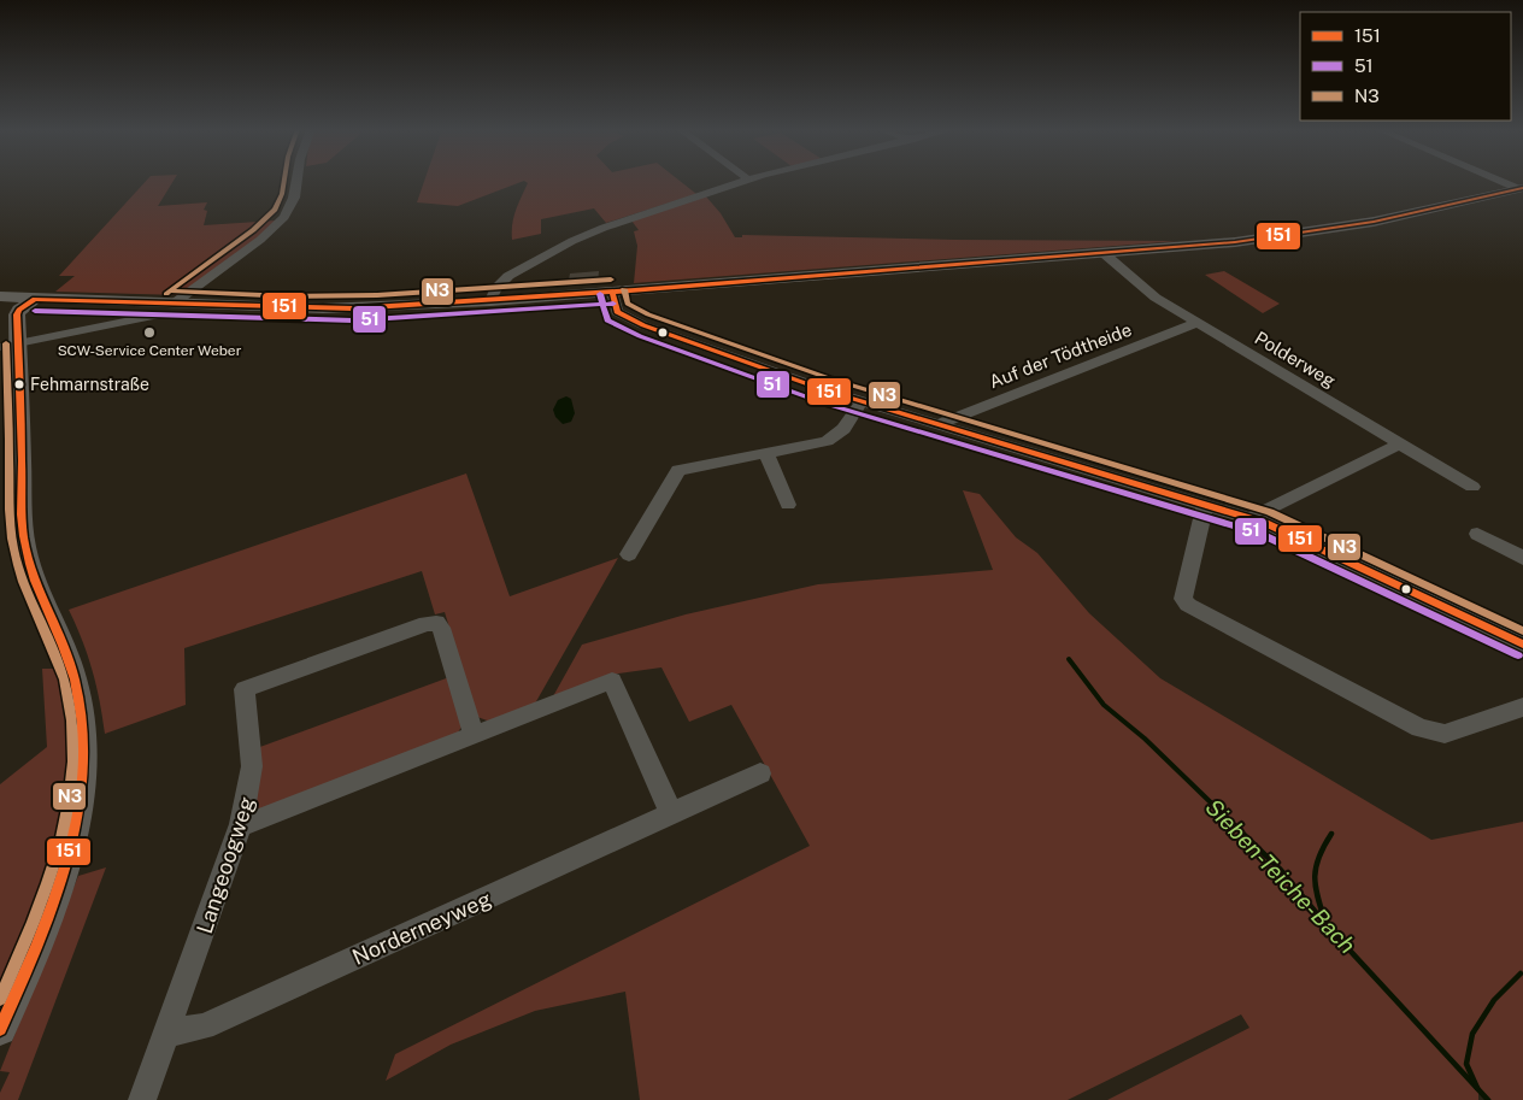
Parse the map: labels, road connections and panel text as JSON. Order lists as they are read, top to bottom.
{
  "streets": {
    "street": [
      "Auf der Tödtheide",
      "Polderweg",
      "Langeoogweg",
      "Norderneyweg"
    ]
  },
  "crossings": [
    ["Auf der Tödtheide", "Polderweg"],
    ["Langeoogweg", "Norderneyweg"]
  ],
  "water": ["Sieben-Teiche-Bach"],
  "places": ["SCW-Service Center Weber", "Fehmarnstraße"],
  "lines": ["transit line N3", "transit line 151", "transit line 51"],
  "legend": ["151", "51", "N3"]
}
